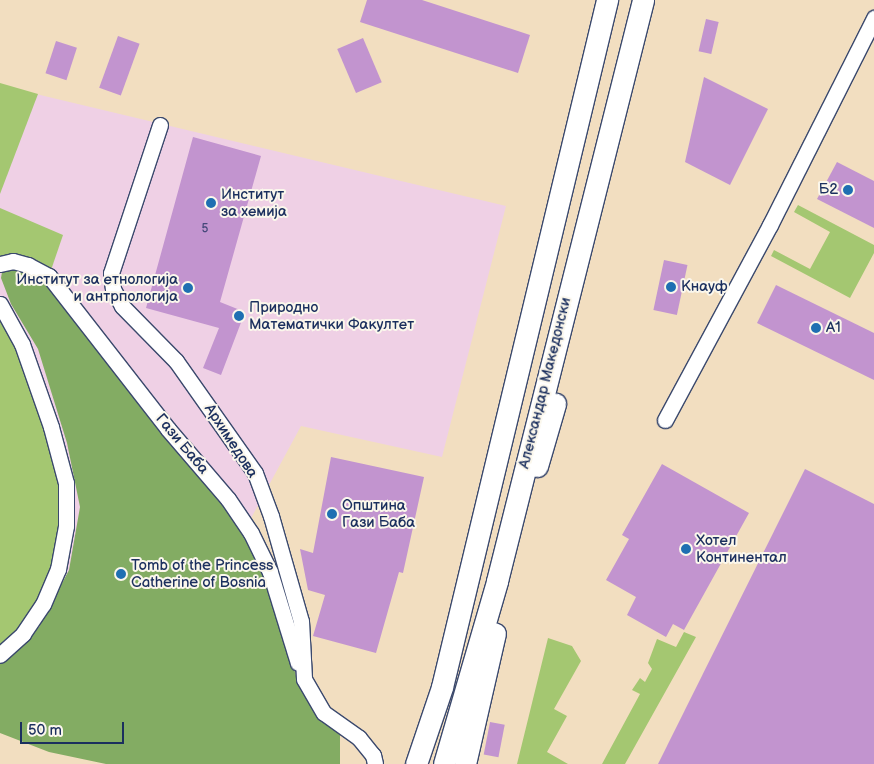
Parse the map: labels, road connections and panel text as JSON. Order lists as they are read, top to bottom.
{
  "streets": {
    "street": ["Александар Македонски", "Архимедова", "Гази Баба"]
  },
  "crossings": [
    ["Архимедова", "Гази Баба"]
  ],
  "places": [
    "Б2",
    "Институт за хемија",
    "Кнауф",
    "Институт за етнологија и антрпологија",
    "Природно Математички Факултет",
    "А1",
    "Општина Гази Баба",
    "Хотел Континентал",
    "Tomb of the Princess Catherine of Bosnia"
  ],
  "house_numbers": ["5"],
  "scale_bar": "50 m"
}
